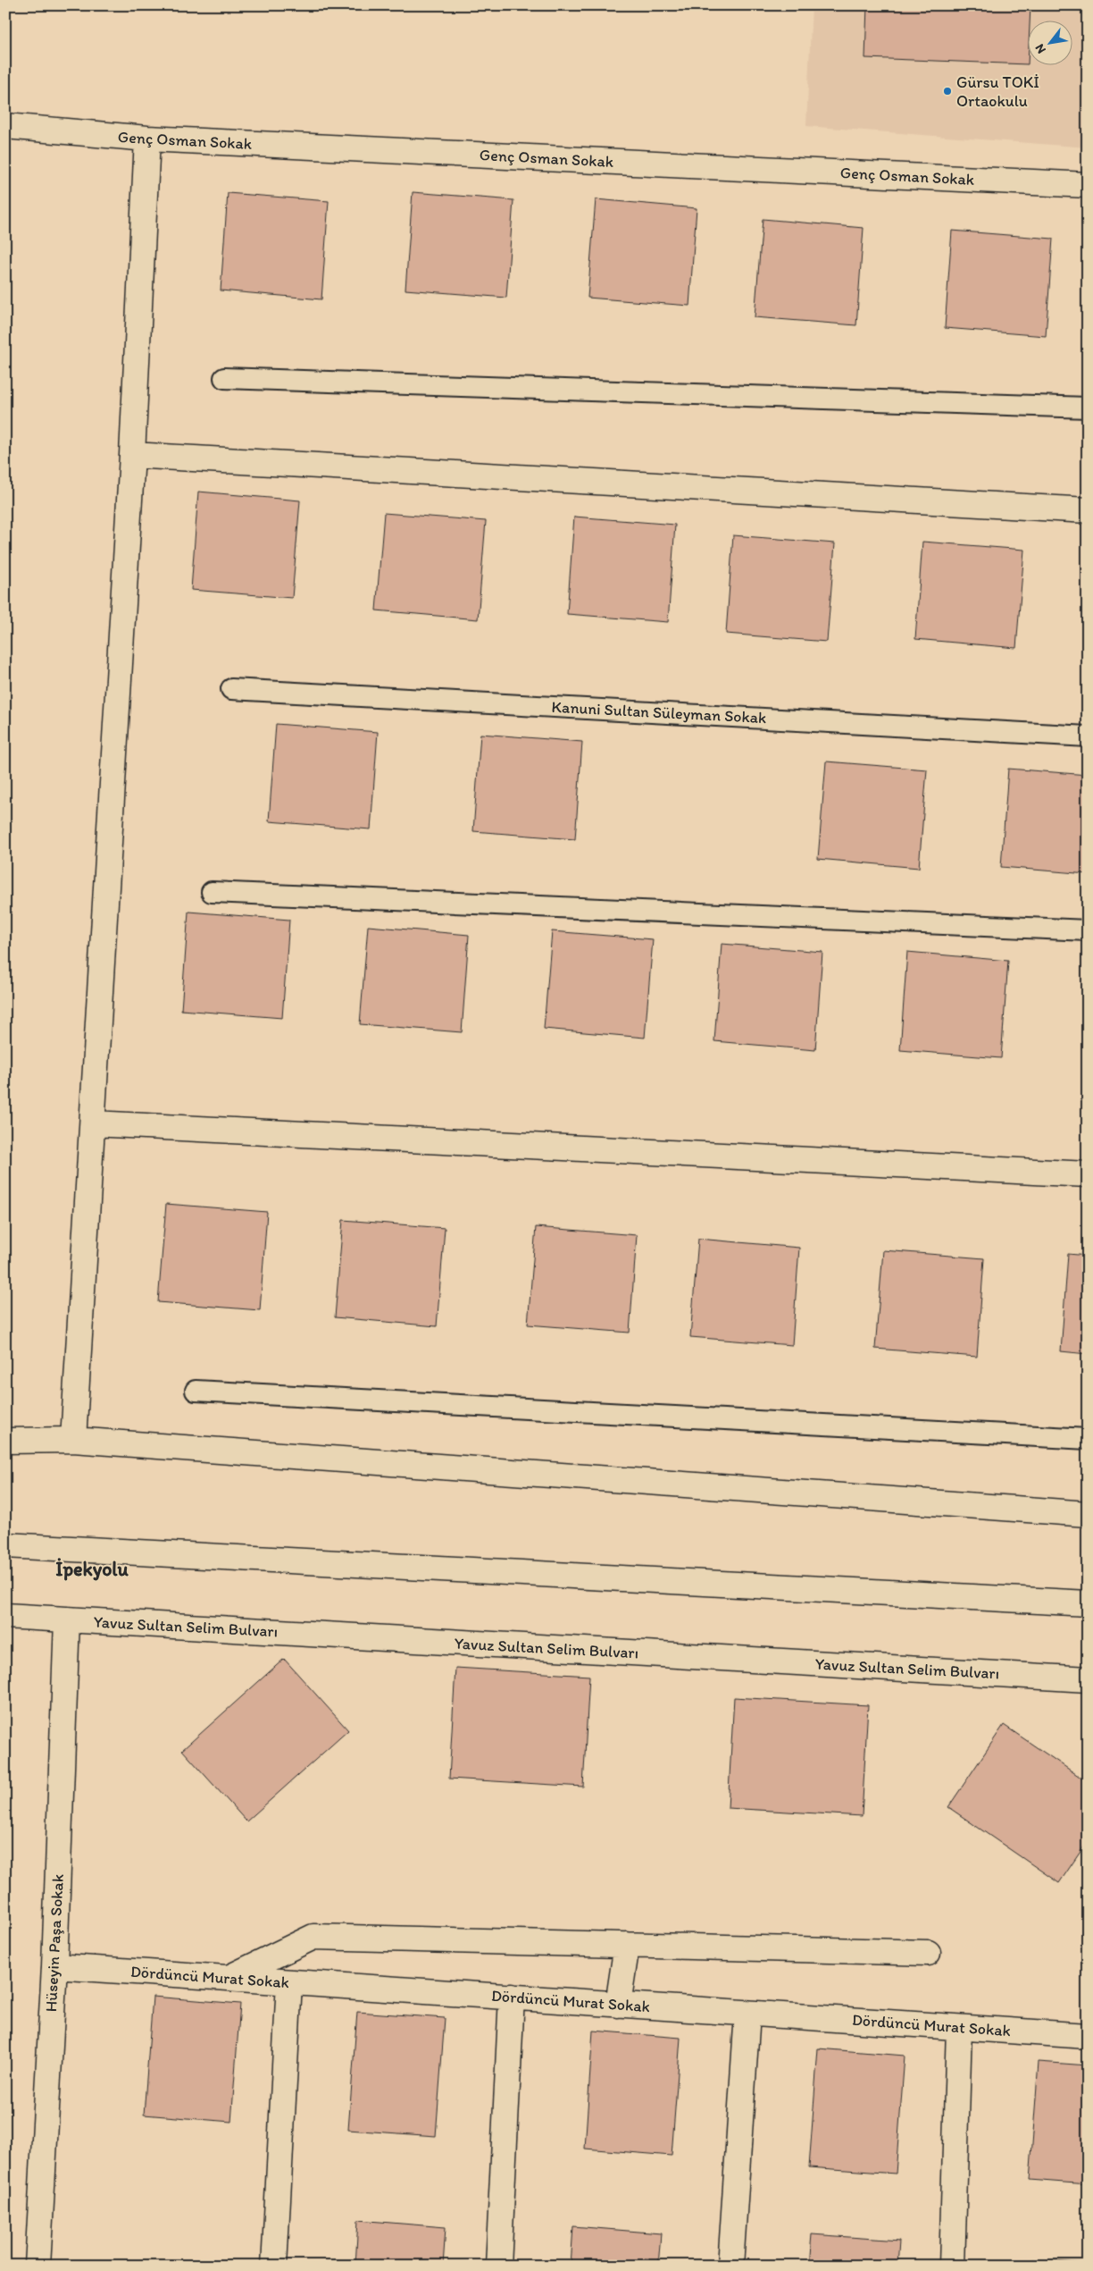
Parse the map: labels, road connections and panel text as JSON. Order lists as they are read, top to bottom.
{
  "streets": {
    "street": [
      "Genç Osman Sokak",
      "Yavuz Sultan Selim Bulvarı",
      "Hüseyin Paşa Sokak",
      "Dördüncü Murat Sokak"
    ],
    "lane": ["Kanuni Sultan Süleyman Sokak"]
  },
  "crossings": [
    ["Yavuz Sultan Selim Bulvarı", "Hüseyin Paşa Sokak"],
    ["Hüseyin Paşa Sokak", "Dördüncü Murat Sokak"]
  ],
  "districts": ["İpekyolu"],
  "places": ["Gürsu TOKİ Ortaokulu"],
  "north": "bottom left"
}
